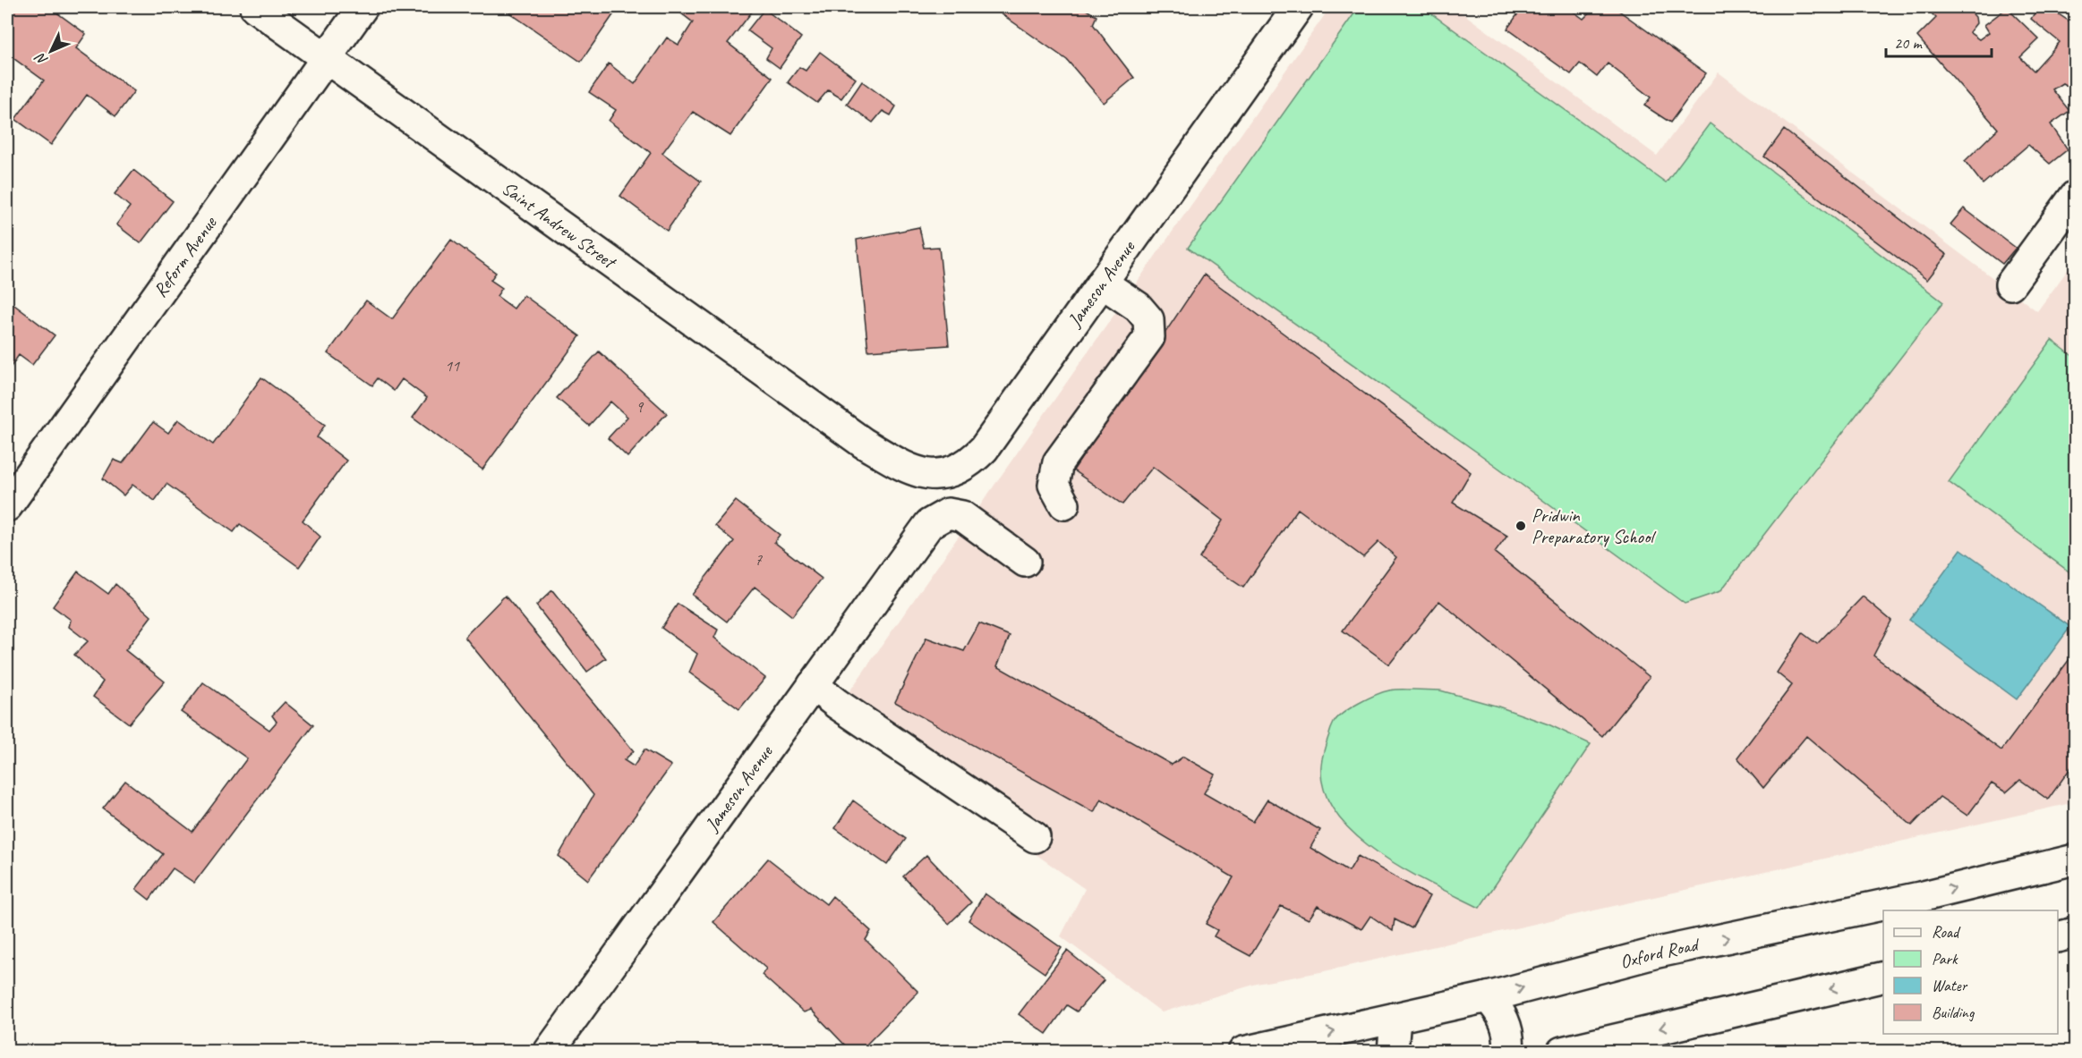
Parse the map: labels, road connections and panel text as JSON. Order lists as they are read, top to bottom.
{
  "streets": {
    "street": [
      "Saint Andrew Street",
      "Reform Avenue",
      "Jameson Avenue",
      "Oxford Road"
    ]
  },
  "crossings": [
    ["Saint Andrew Street", "Reform Avenue"],
    ["Saint Andrew Street", "Jameson Avenue"]
  ],
  "places": ["Pridwin Preparatory School"],
  "house_numbers": ["11", "9", "7"],
  "legend": [
    "Road",
    "Park",
    "Water",
    "Building"
  ],
  "scale_bar": "20 m",
  "north": "bottom left"
}
